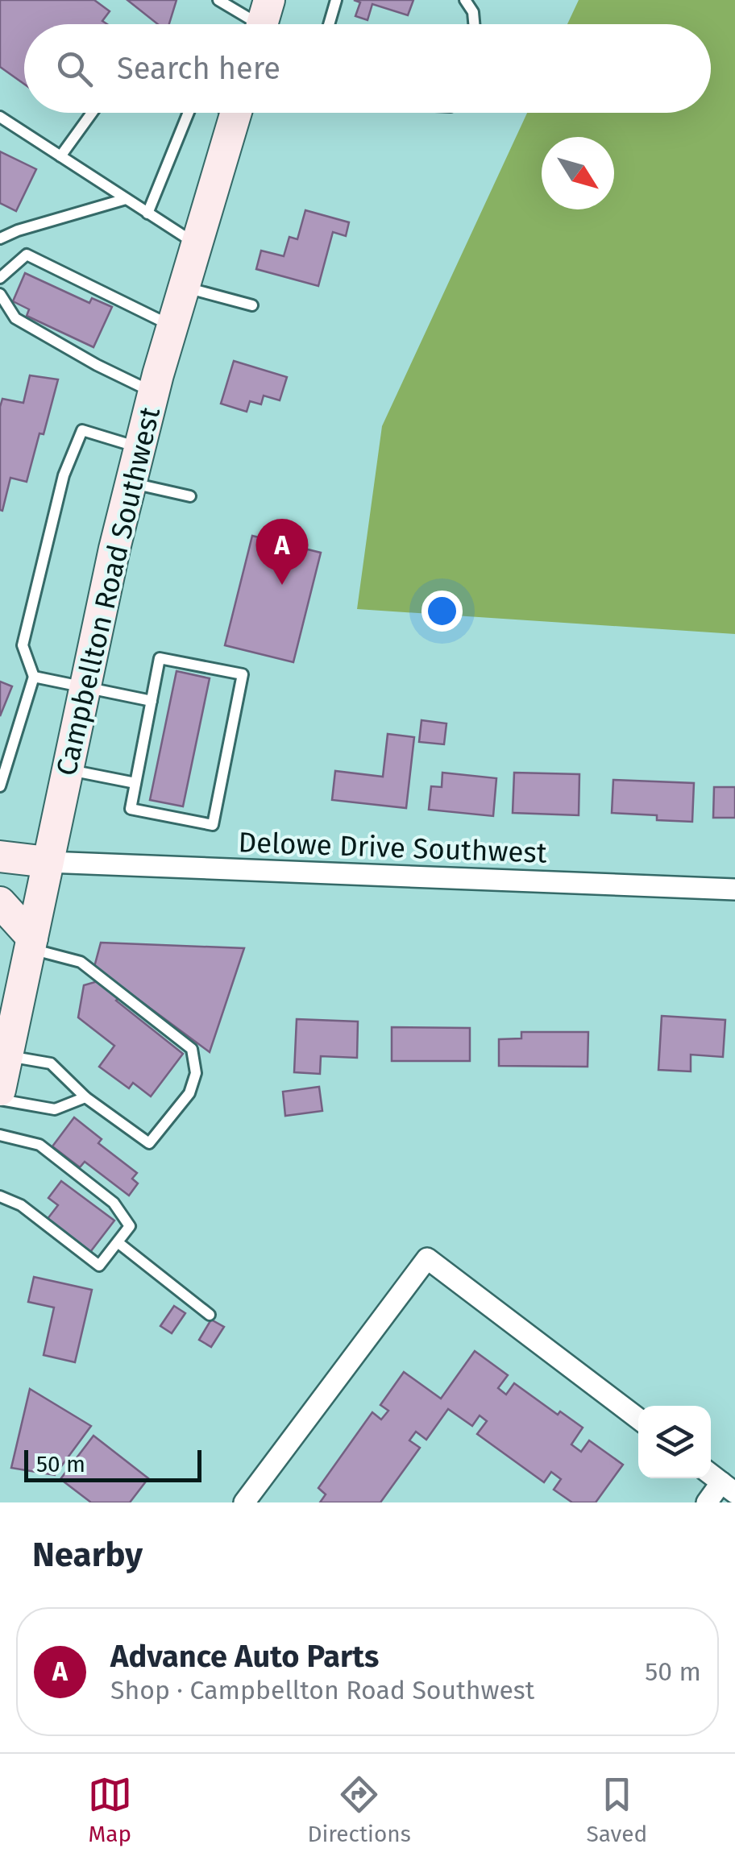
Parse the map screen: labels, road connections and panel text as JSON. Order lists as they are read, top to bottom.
{
  "streets": {
    "main road": ["Campbellton Road Southwest"],
    "street": ["Delowe Drive Southwest"]
  },
  "crossings": [
    ["Campbellton Road Southwest", "Delowe Drive Southwest"]
  ],
  "scale_bar": "50 m",
  "north": "bottom right",
  "page": {
    "search": "Search here",
    "pins": "A",
    "scale": "50 m",
    "heading": "Nearby",
    "list": [
      {
        "mark": "A",
        "name": "Advance Auto Parts",
        "note": "Shop · Campbellton Road Southwest",
        "value": "50 m"
      }
    ],
    "nav": ["Map", "Directions", "Saved"]
  }
}
